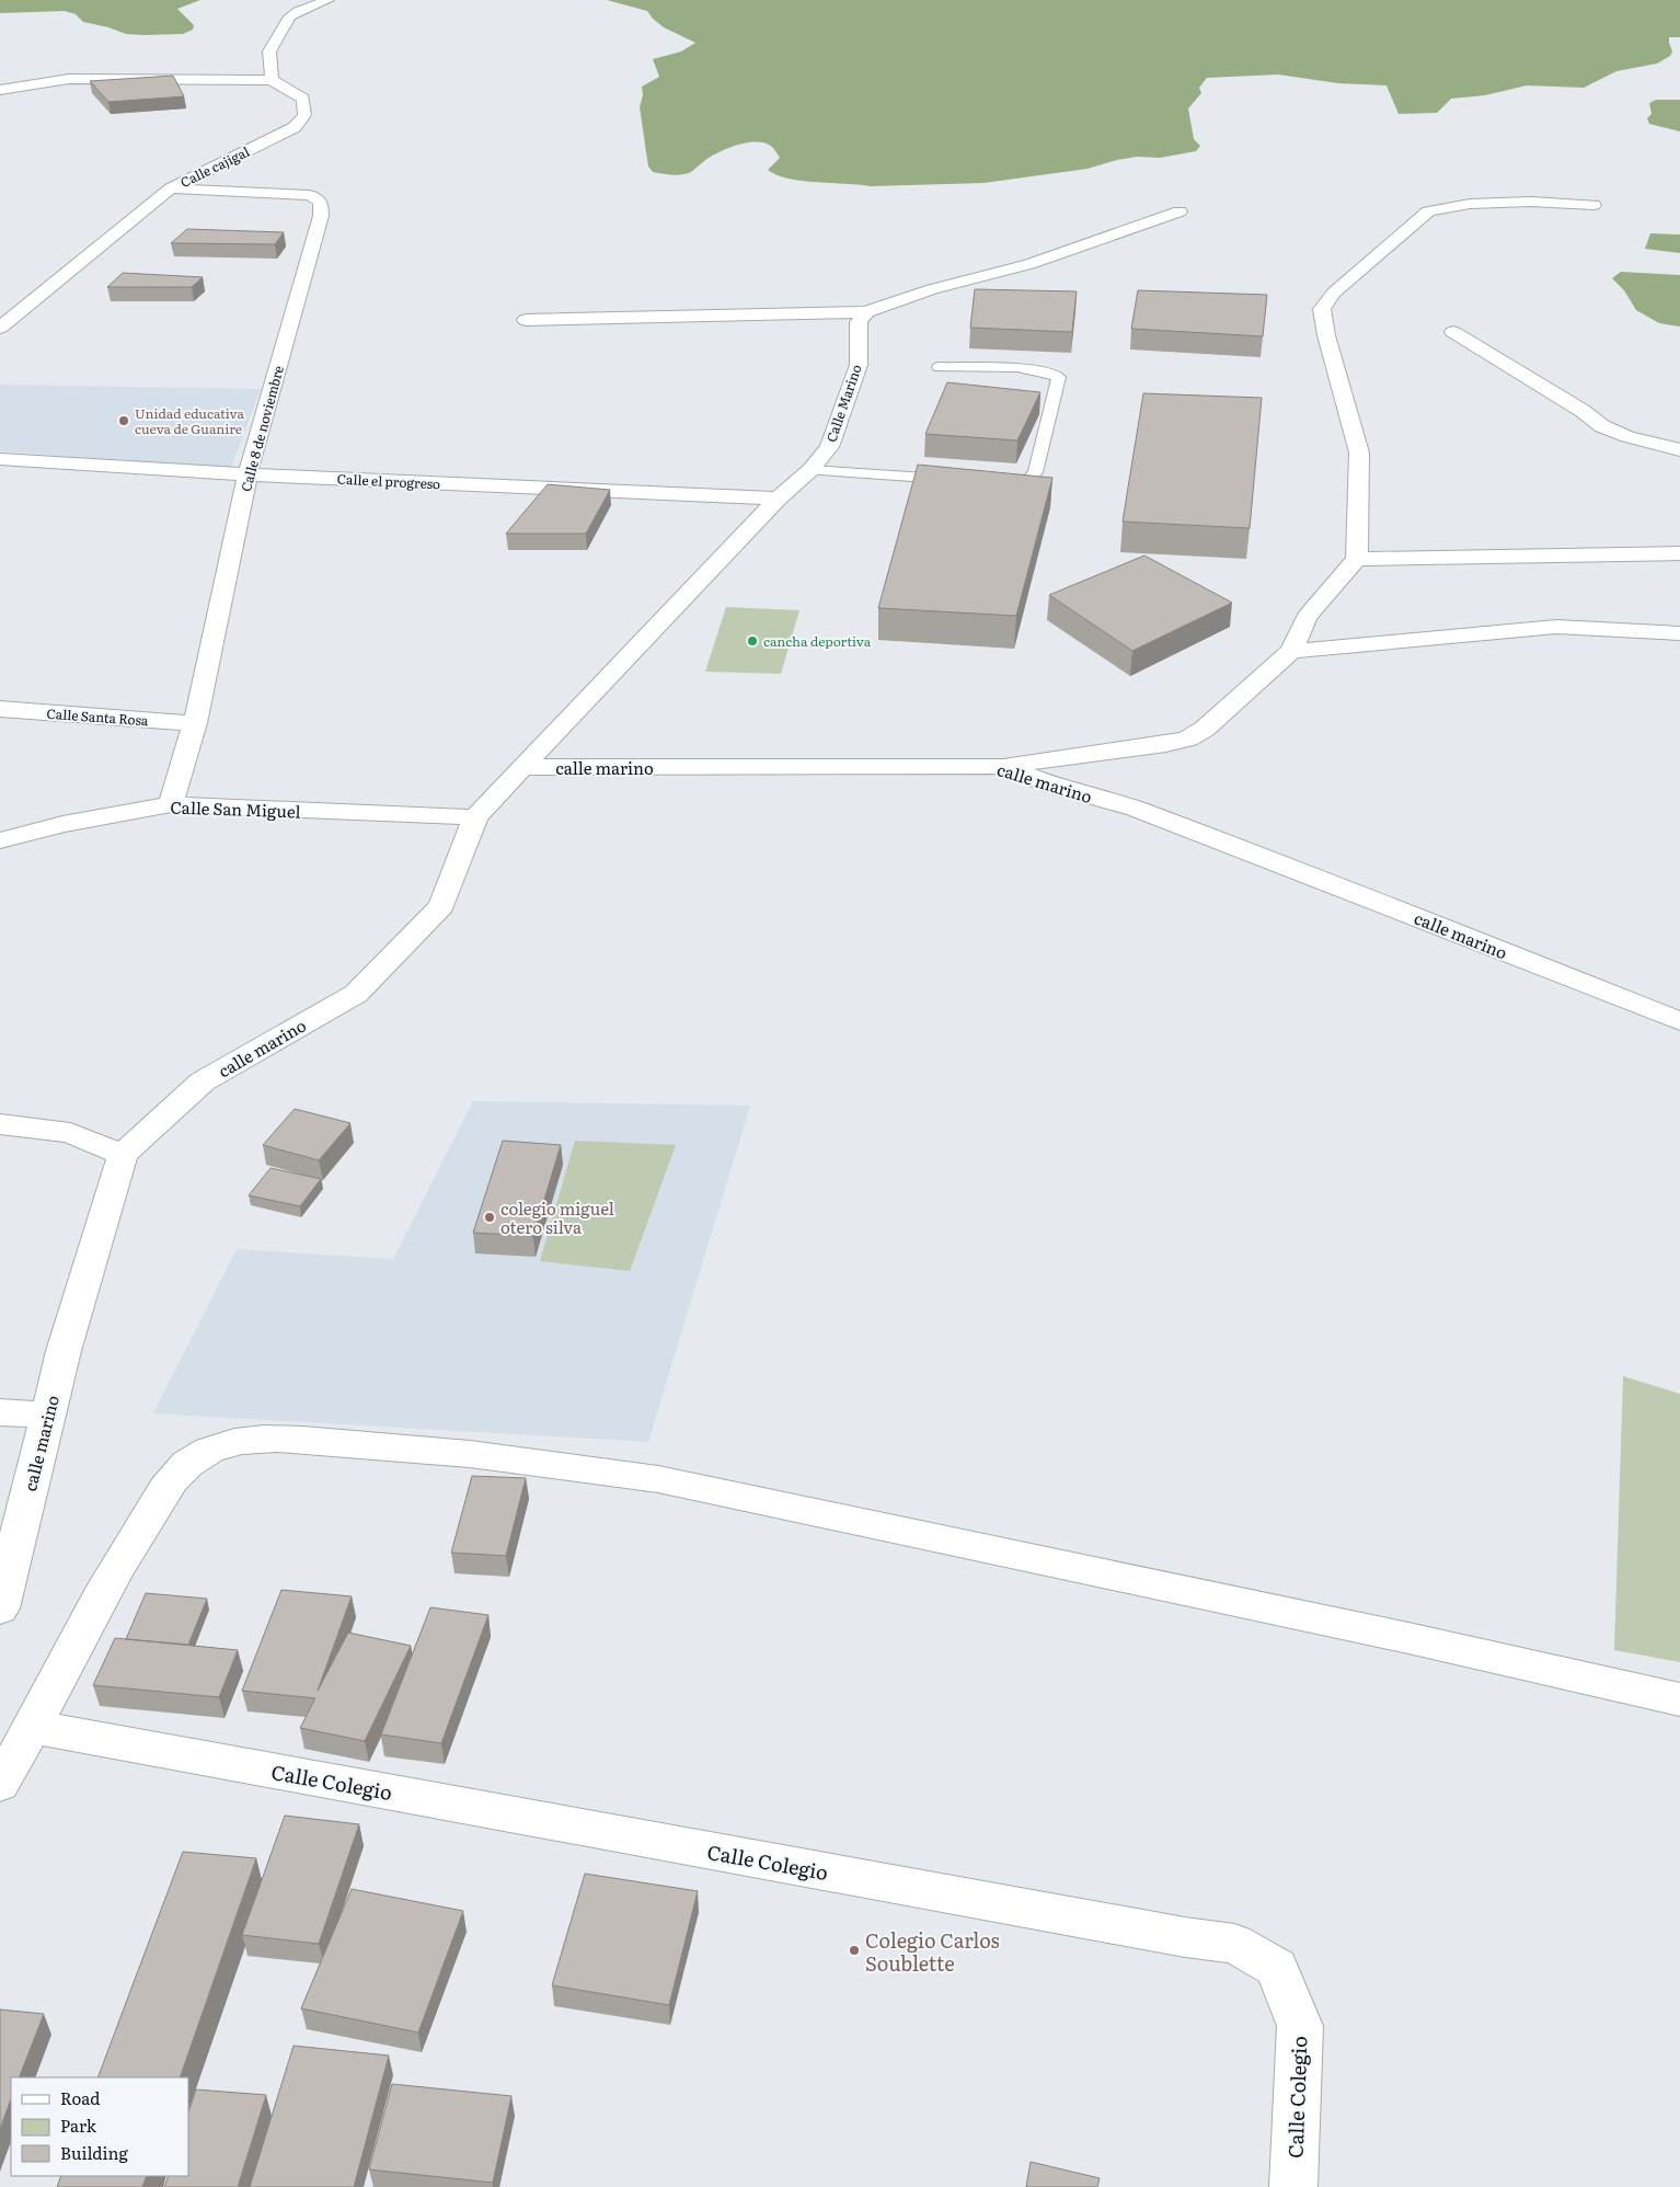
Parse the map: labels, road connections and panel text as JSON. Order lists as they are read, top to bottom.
{
  "streets": {
    "street": [
      "Calle cajigal",
      "Calle Marino",
      "Calle 8 de noviembre",
      "Calle el progreso",
      "Calle Santa Rosa",
      "calle marino",
      "Calle San Miguel",
      "Calle Colegio"
    ]
  },
  "crossings": [
    ["Calle cajigal", "Calle 8 de noviembre"],
    ["Calle Marino", "Calle el progreso"],
    ["Calle Marino", "calle marino"],
    ["Calle 8 de noviembre", "Calle el progreso"],
    ["Calle 8 de noviembre", "Calle Santa Rosa"],
    ["Calle 8 de noviembre", "Calle San Miguel"],
    ["calle marino", "Calle San Miguel"]
  ],
  "places": [
    "Unidad educativa cueva de Guanire",
    "cancha deportiva",
    "colegio miguel otero silva",
    "Colegio Carlos Soublette"
  ],
  "legend": ["Road", "Park", "Building"]
}
